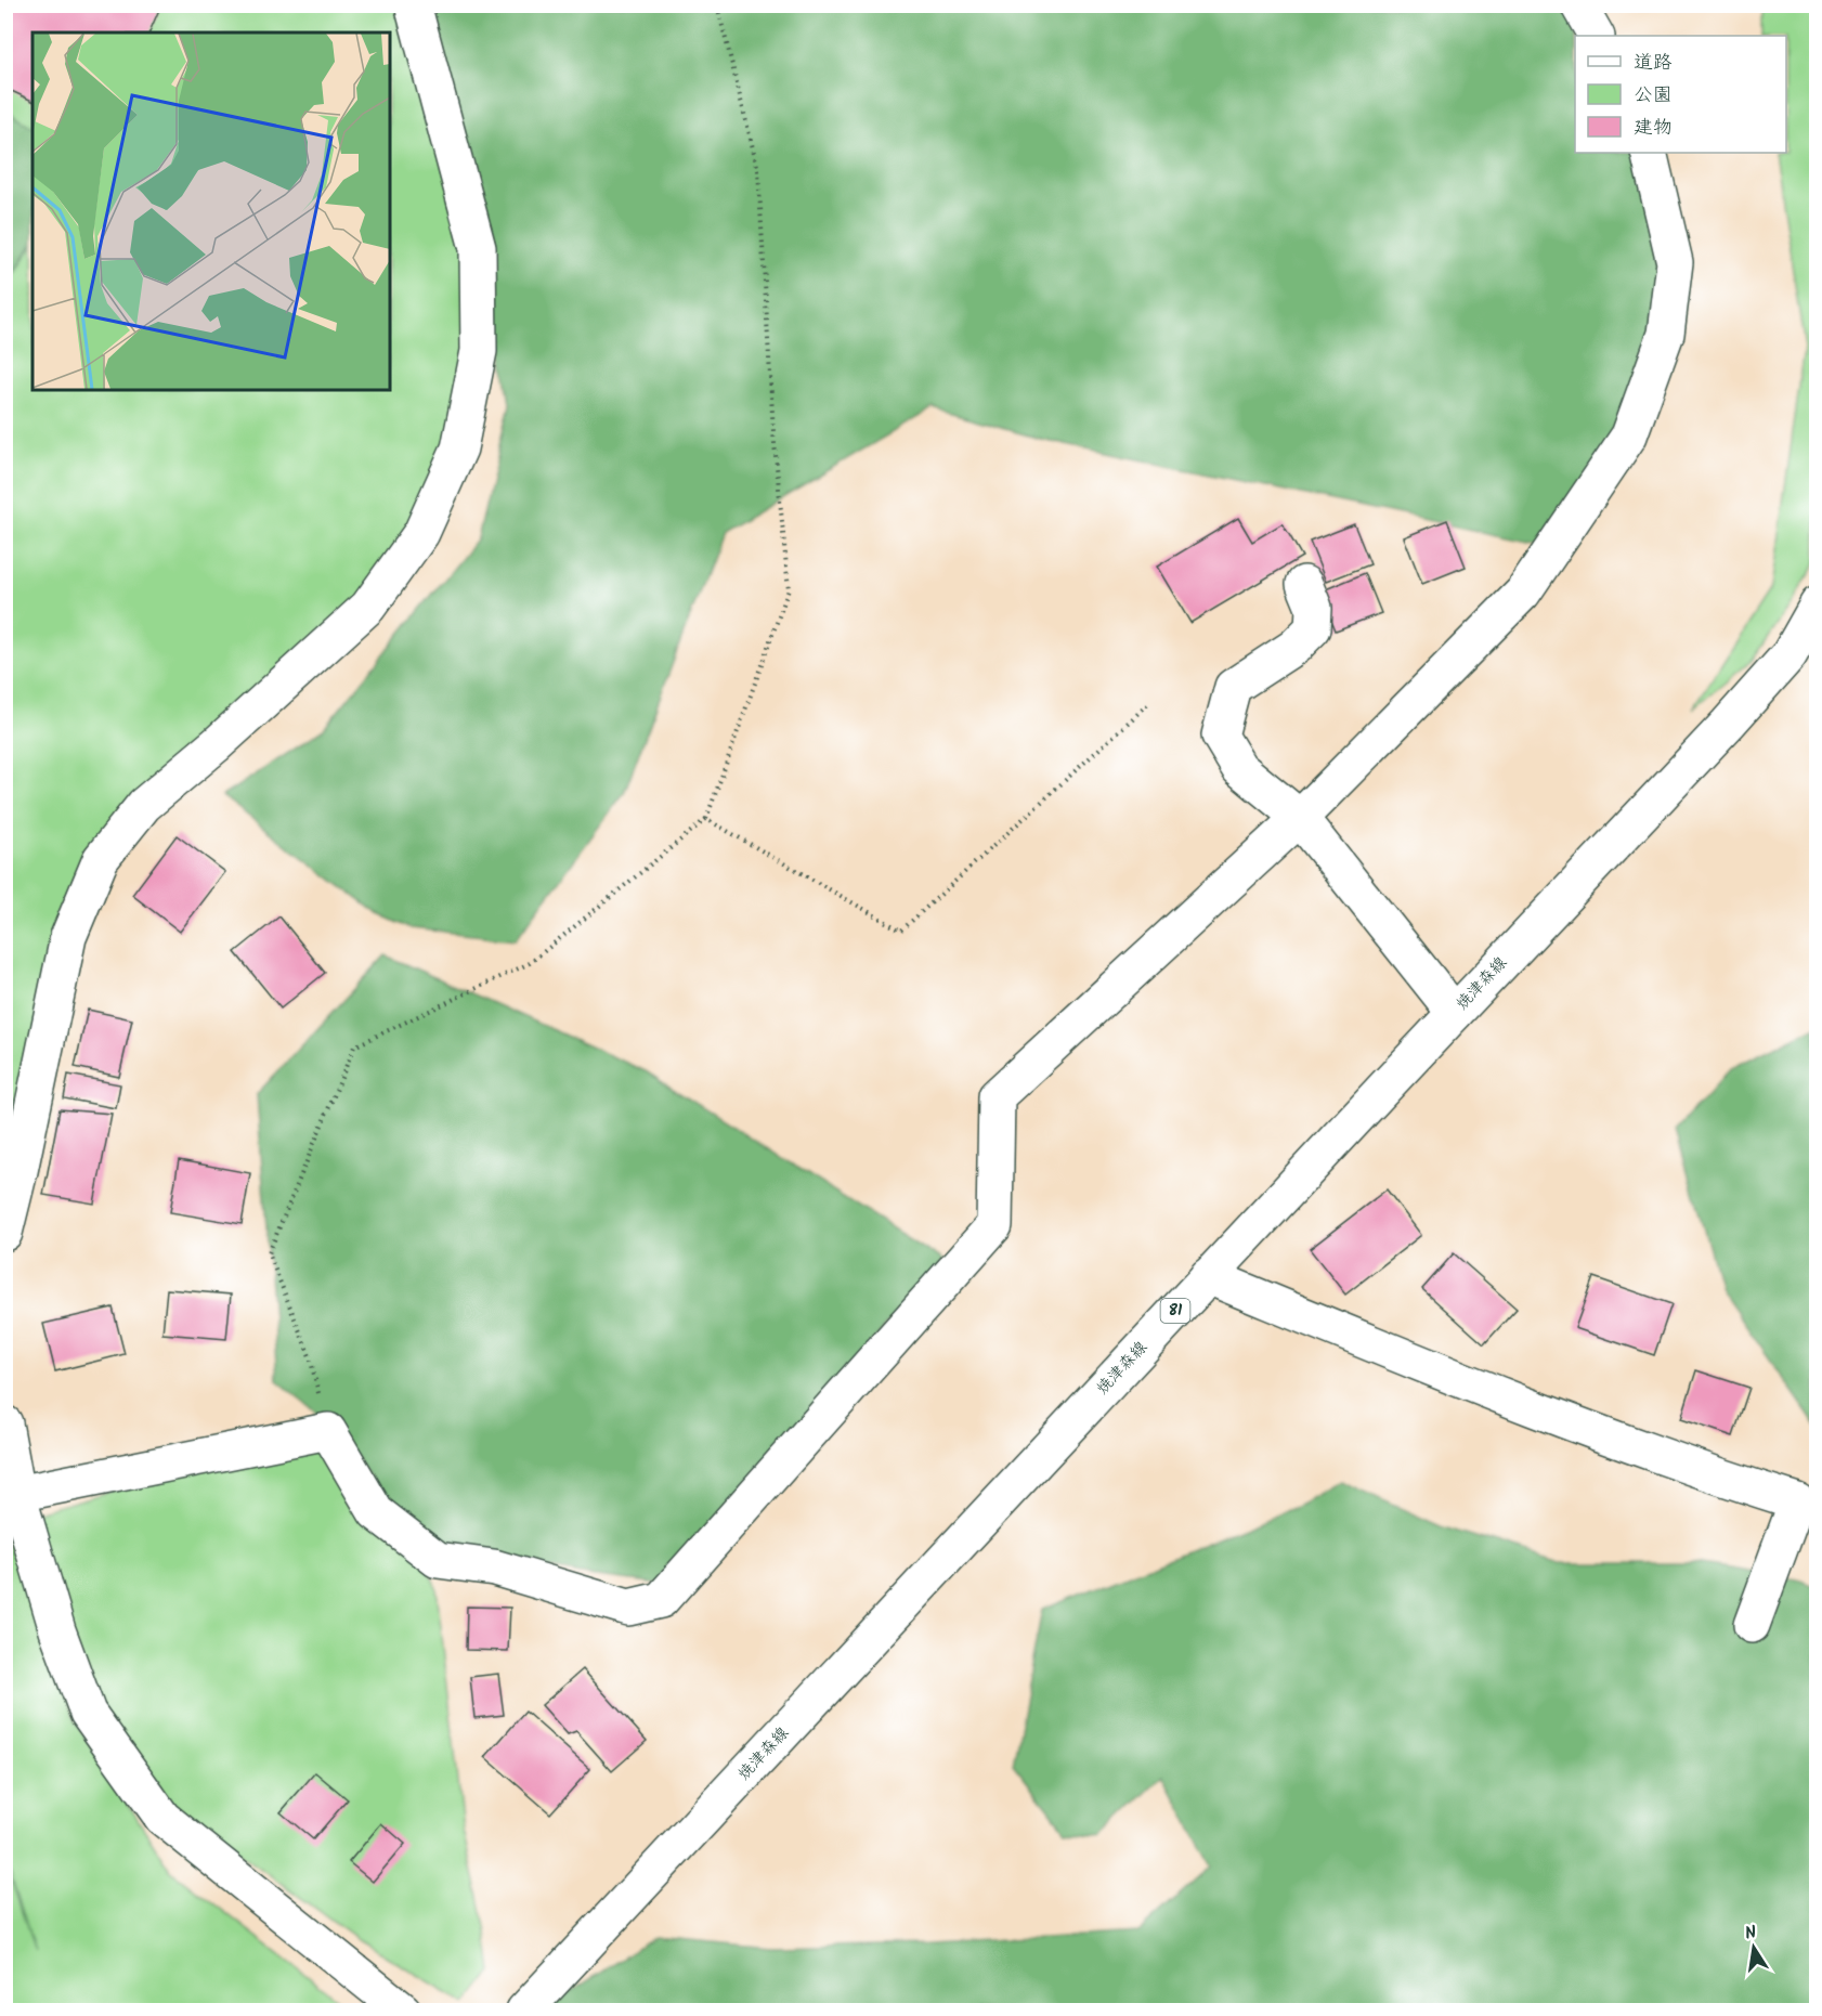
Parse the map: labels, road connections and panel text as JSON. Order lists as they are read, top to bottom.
{
  "streets": {
    "street": ["焼津森線", "81"]
  },
  "legend": ["道路", "公園", "建物"],
  "north": "top"
}
